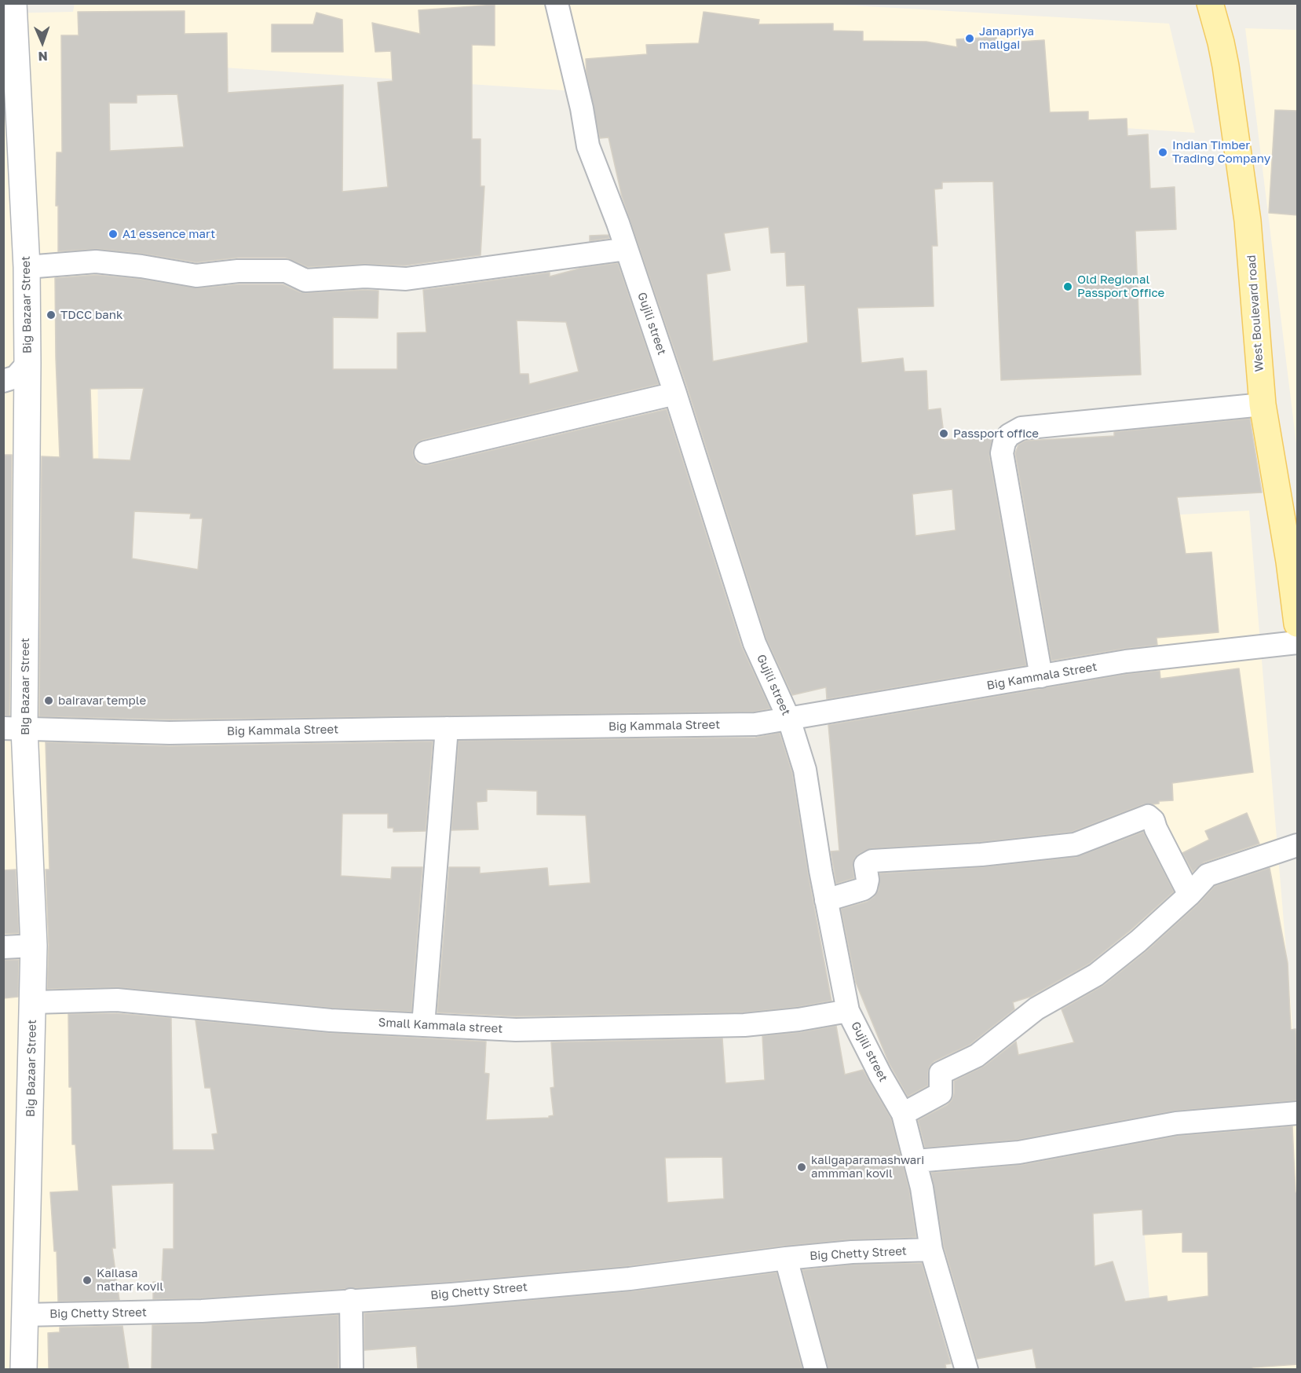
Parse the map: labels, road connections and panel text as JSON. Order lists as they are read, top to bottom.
{
  "streets": {
    "main road": ["West Boulevard road"],
    "street": [
      "Big Bazaar Street",
      "Gujili street",
      "Big Kammala Street",
      "Small Kammala street",
      "Big Chetty Street"
    ]
  },
  "crossings": [
    ["Big Bazaar Street", "Big Kammala Street"],
    ["Big Bazaar Street", "Small Kammala street"],
    ["Big Bazaar Street", "Big Chetty Street"],
    ["Gujili street", "Big Kammala Street"],
    ["Gujili street", "Small Kammala street"],
    ["Gujili street", "Big Chetty Street"]
  ],
  "places": [
    "Janapriya maligai",
    "Indian Timber Trading Company",
    "A1 essence mart",
    "Old Regional Passport Office",
    "TDCC bank",
    "Passport office",
    "bairavar temple",
    "kaligaparamashwari ammman kovil",
    "Kailasa nathar kovil"
  ],
  "north": "bottom"
}
